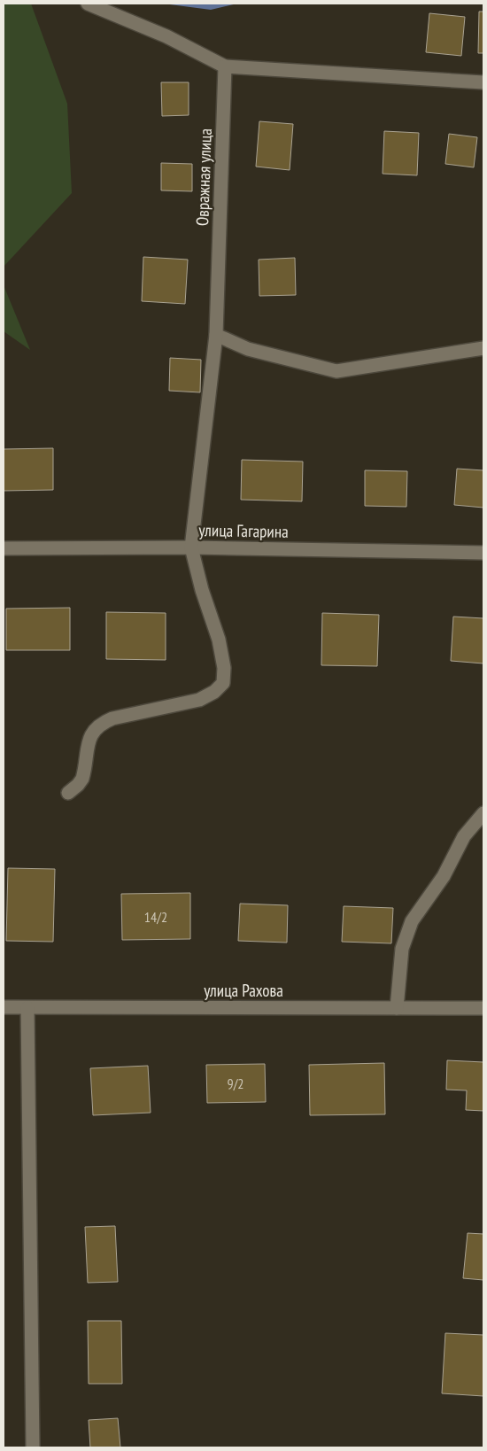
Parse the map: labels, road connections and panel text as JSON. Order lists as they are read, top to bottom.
{
  "streets": {
    "street": ["Овражная улица", "улица Гагарина", "улица Рахова"]
  },
  "crossings": [
    ["Овражная улица", "улица Гагарина"]
  ],
  "house_numbers": ["14/2", "9/2"]
}
